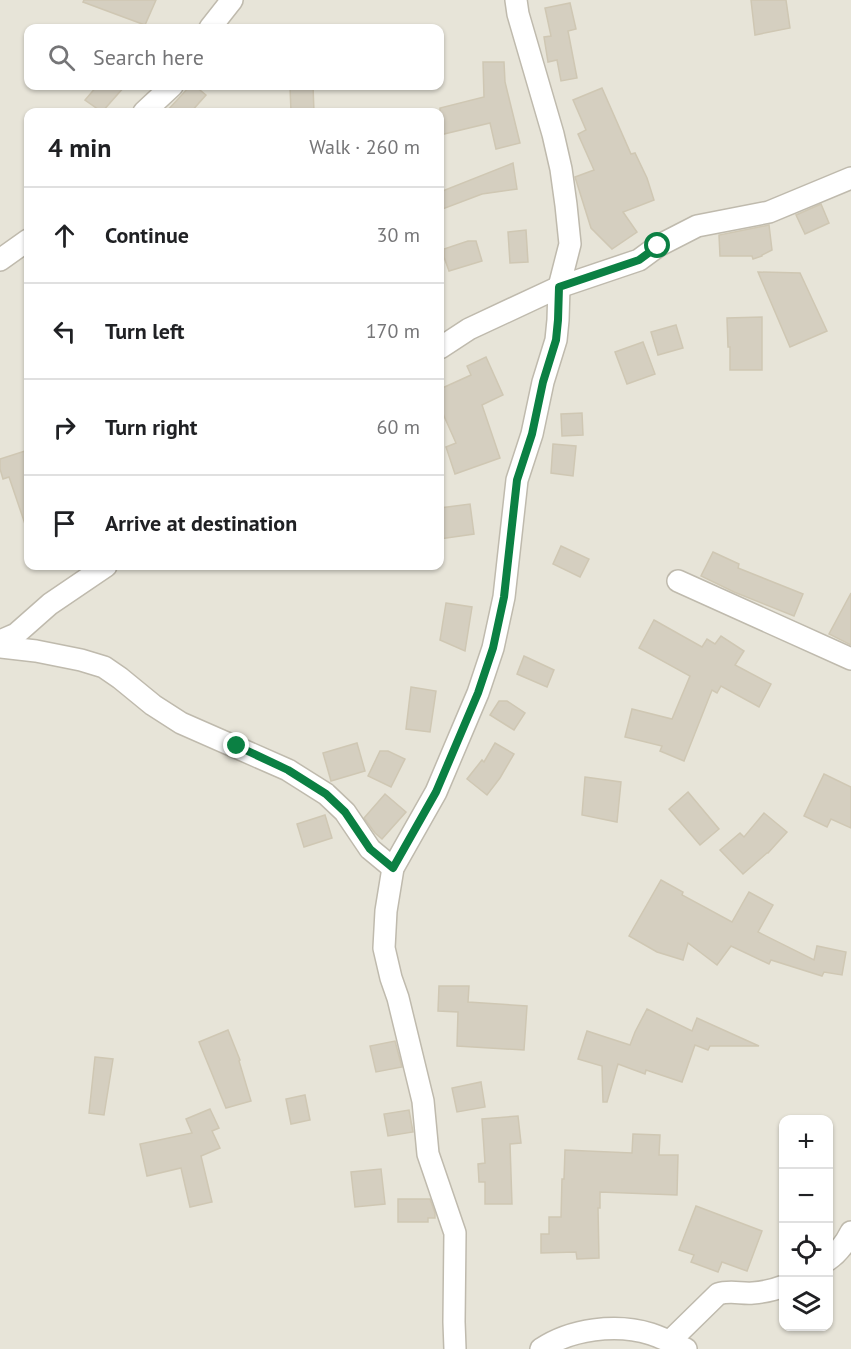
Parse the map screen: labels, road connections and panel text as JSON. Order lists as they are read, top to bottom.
{
  "page": {
    "search": "Search here",
    "heading": ["4 min", "Walk · 260 m"],
    "list": [
      ["Continue", "30 m"],
      ["Turn left", "170 m"],
      ["Turn right", "60 m"],
      "Arrive at destination"
    ],
    "map_buttons": ["+", "−"]
  }
}
